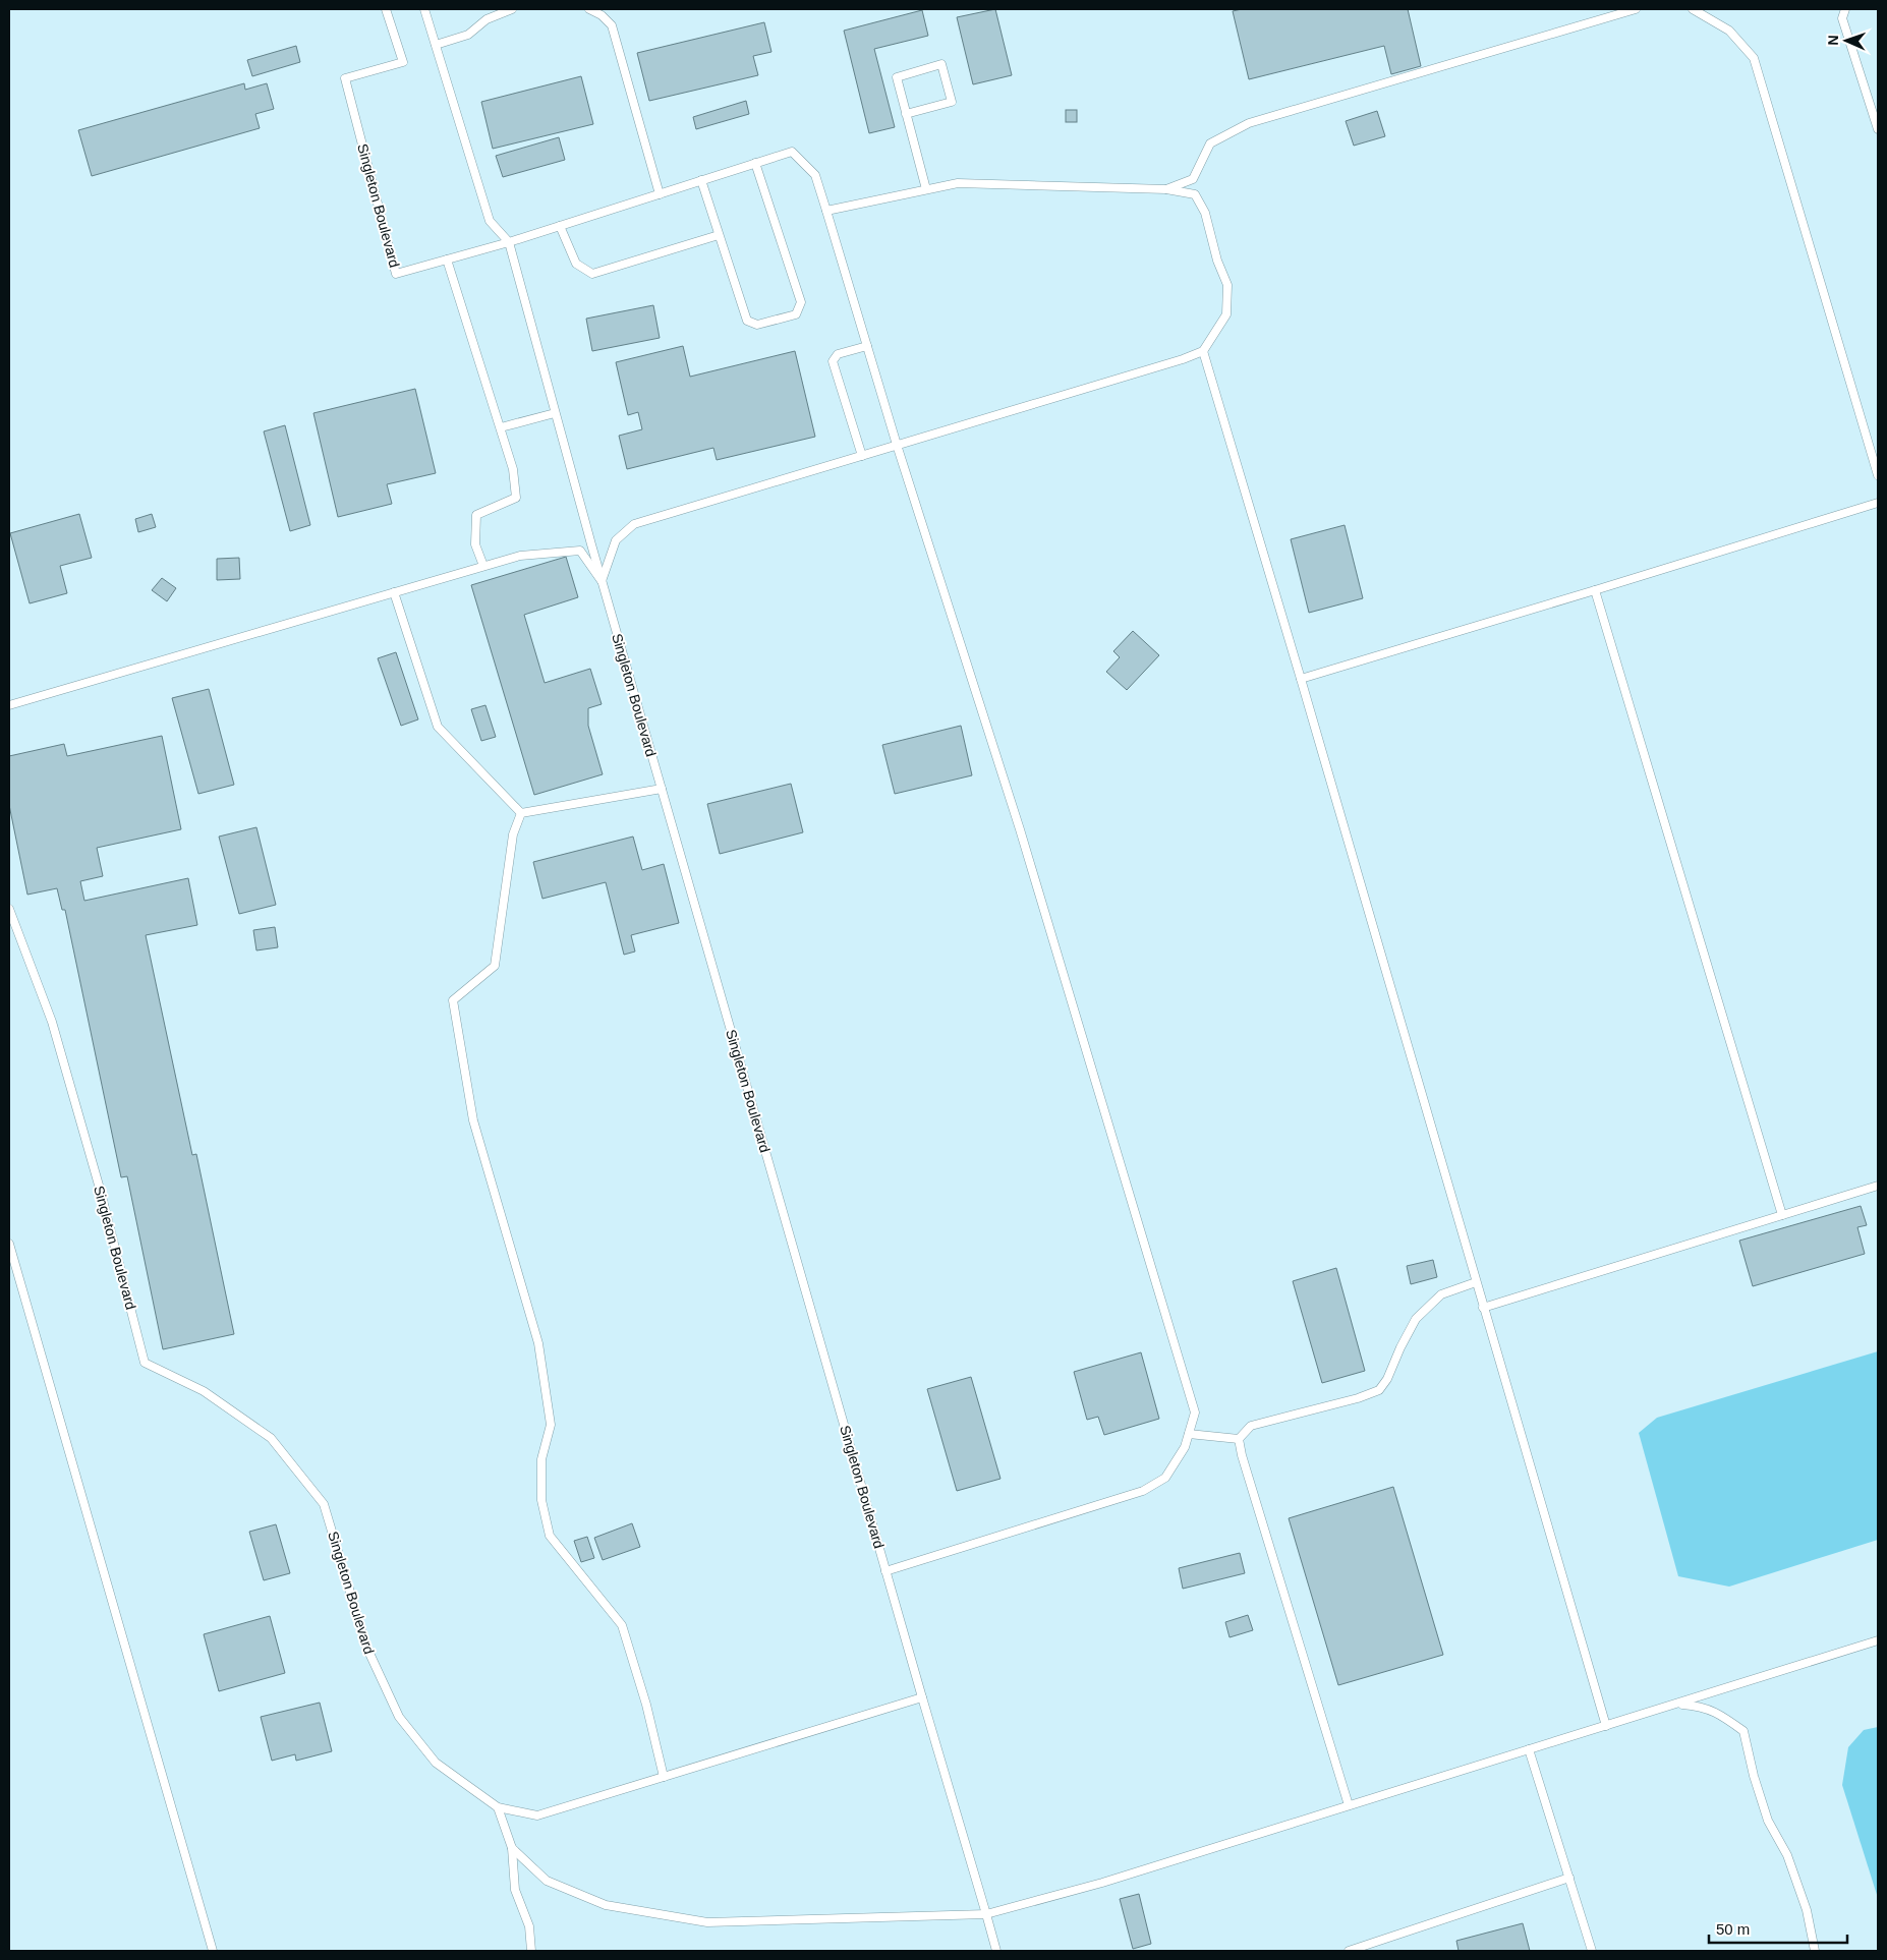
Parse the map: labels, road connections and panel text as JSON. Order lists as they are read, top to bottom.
{
  "streets": {
    "lane": ["Singleton Boulevard"]
  },
  "scale_bar": "50 m",
  "north": "left"
}
